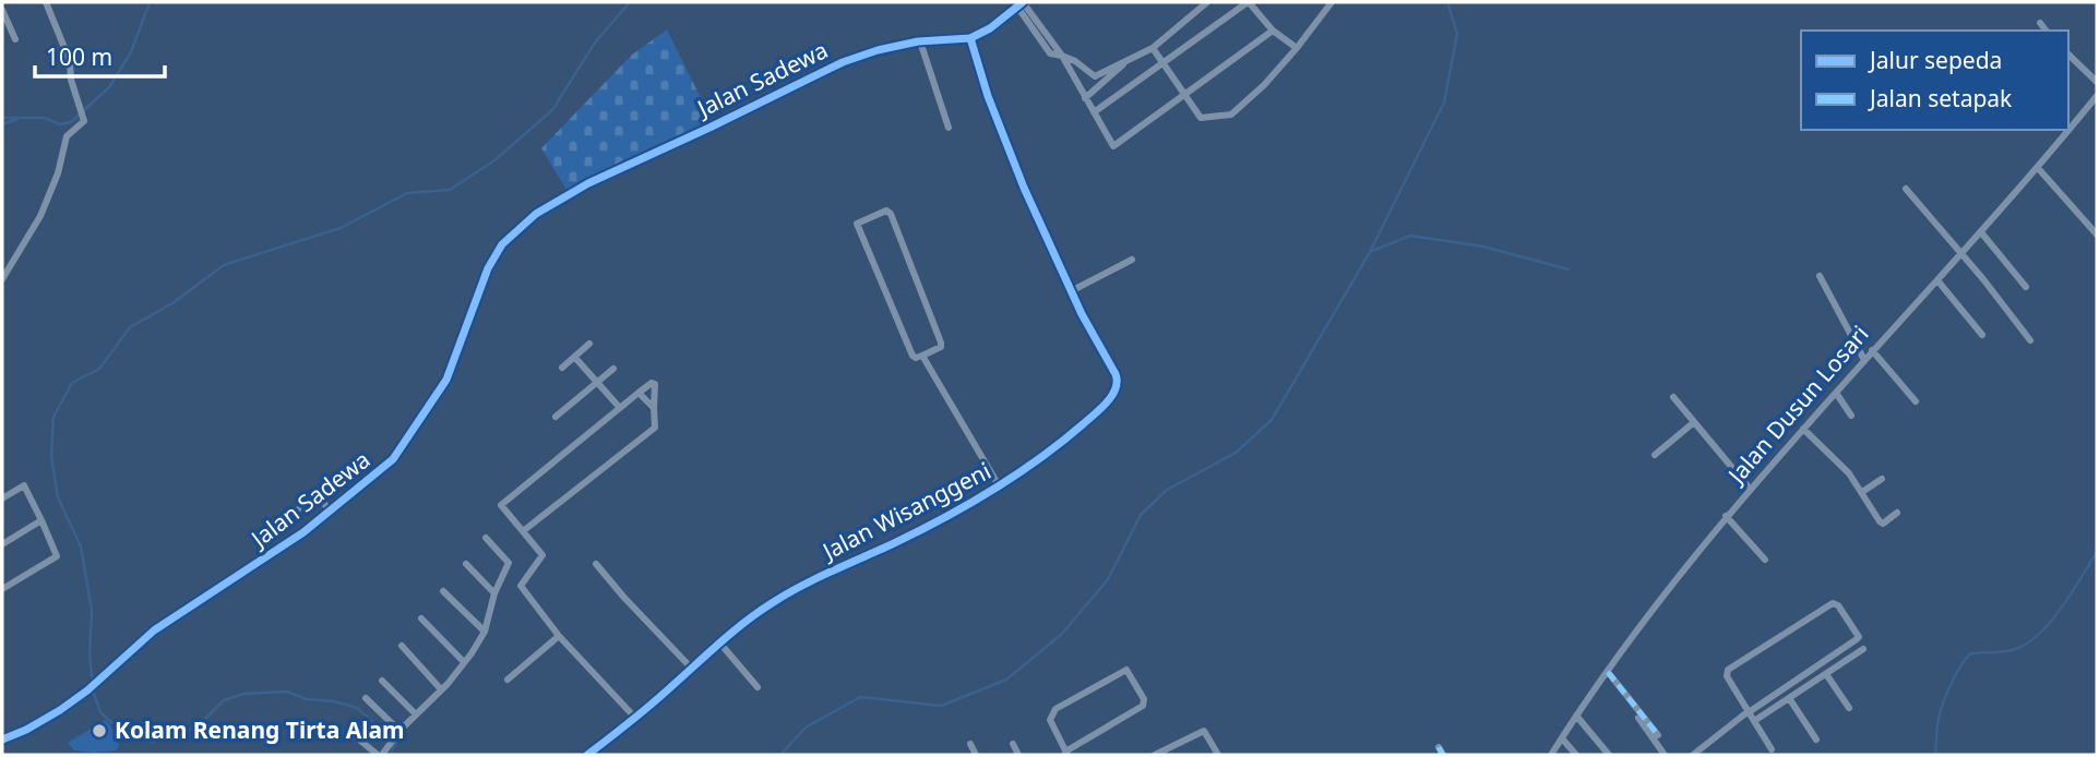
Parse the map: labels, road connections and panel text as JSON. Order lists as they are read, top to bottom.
{
  "streets": {
    "street": ["Jalan Sadewa", "Jalan Dusun Losari", "Jalan Wisanggeni"]
  },
  "crossings": [
    ["Jalan Sadewa", "Jalan Wisanggeni"]
  ],
  "places": ["Kolam Renang Tirta Alam"],
  "legend": ["Jalur sepeda", "Jalan setapak"],
  "scale_bar": "100 m"
}
